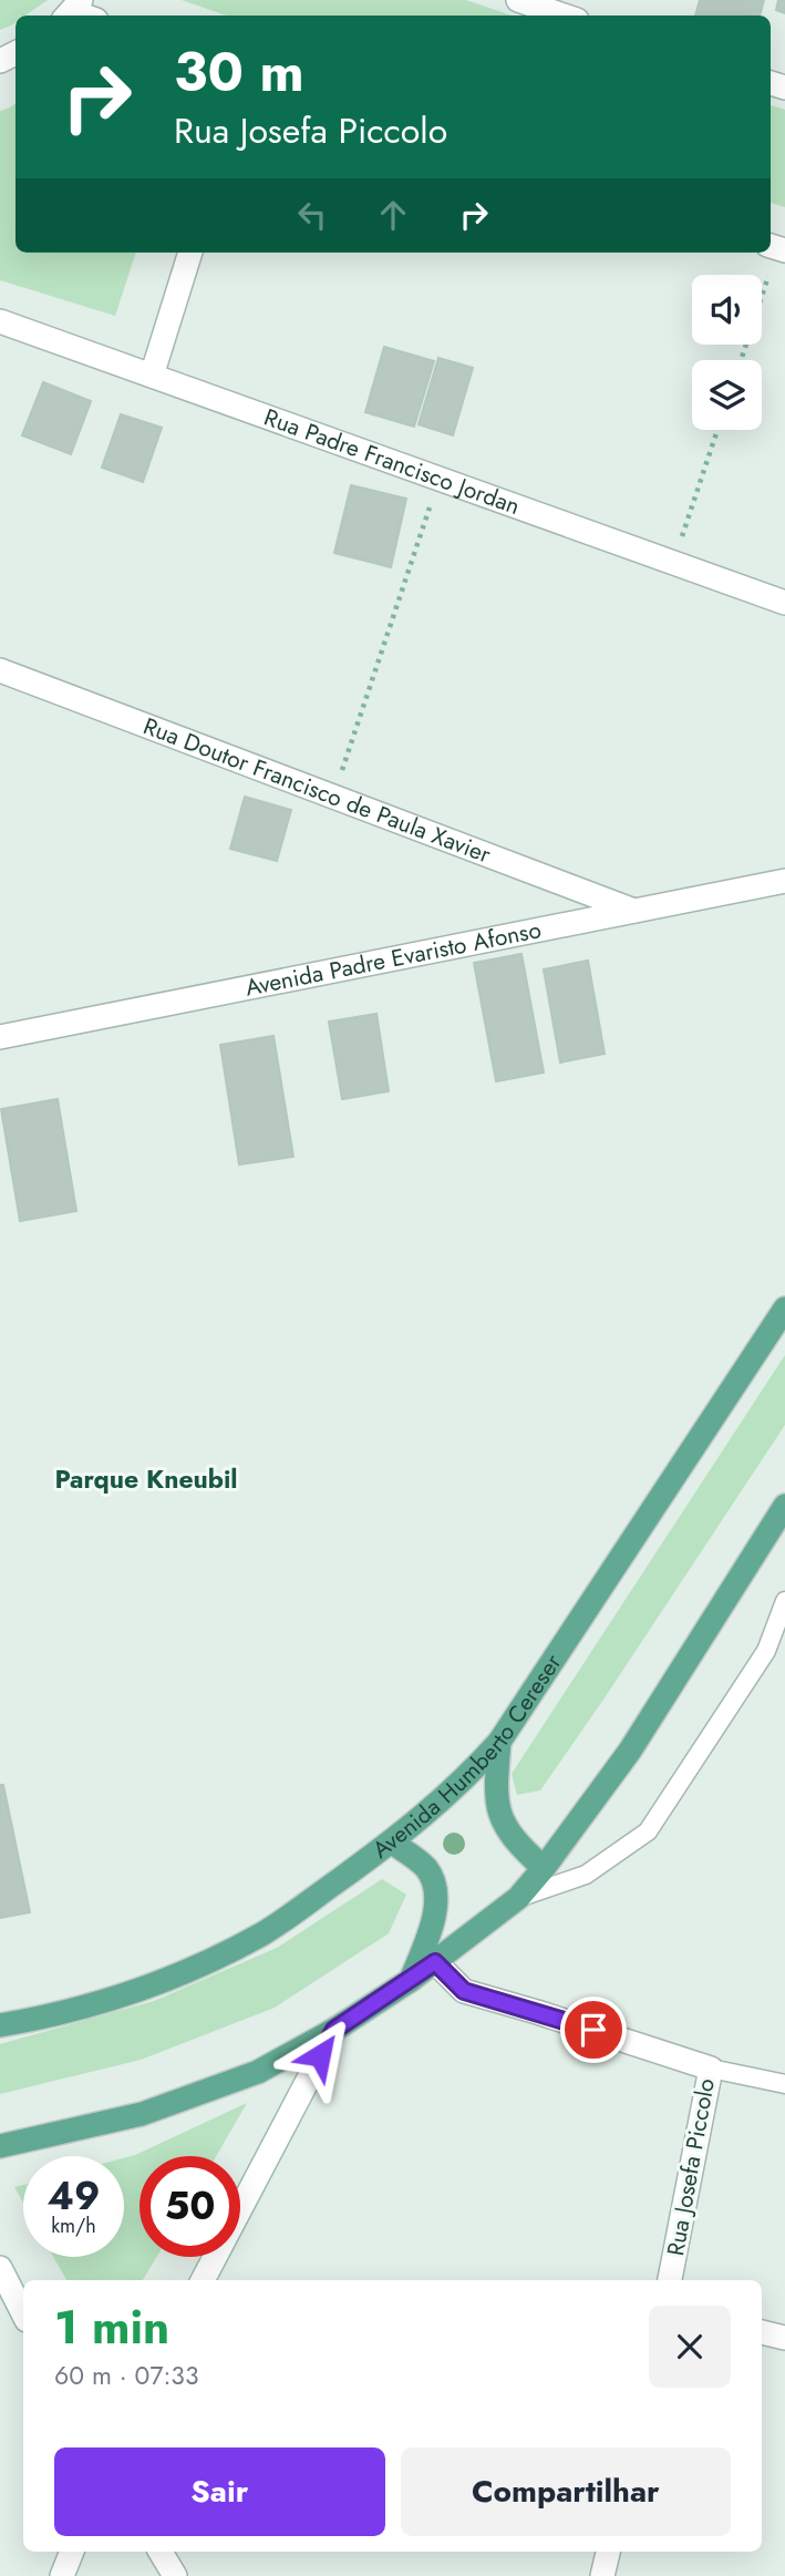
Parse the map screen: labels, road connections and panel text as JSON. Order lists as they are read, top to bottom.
{
  "streets": {
    "main road": ["Avenida Humberto Cereser"],
    "street": [
      "Rua Padre Francisco Jordan",
      "Rua Doutor Francisco de Paula Xavier",
      "Avenida Padre Evaristo Afonso",
      "Rua Josefa Piccolo"
    ]
  },
  "crossings": [
    ["Rua Doutor Francisco de Paula Xavier", "Avenida Padre Evaristo Afonso"]
  ],
  "districts": ["Parque Kneubil"],
  "page": {
    "turn": ["30 m", "Rua Josefa Piccolo"],
    "speed": "49 km/h",
    "limit": "50",
    "heading": ["1 min", "60 m · 07:33"],
    "buttons": ["Sair", "Compartilhar"]
  }
}
